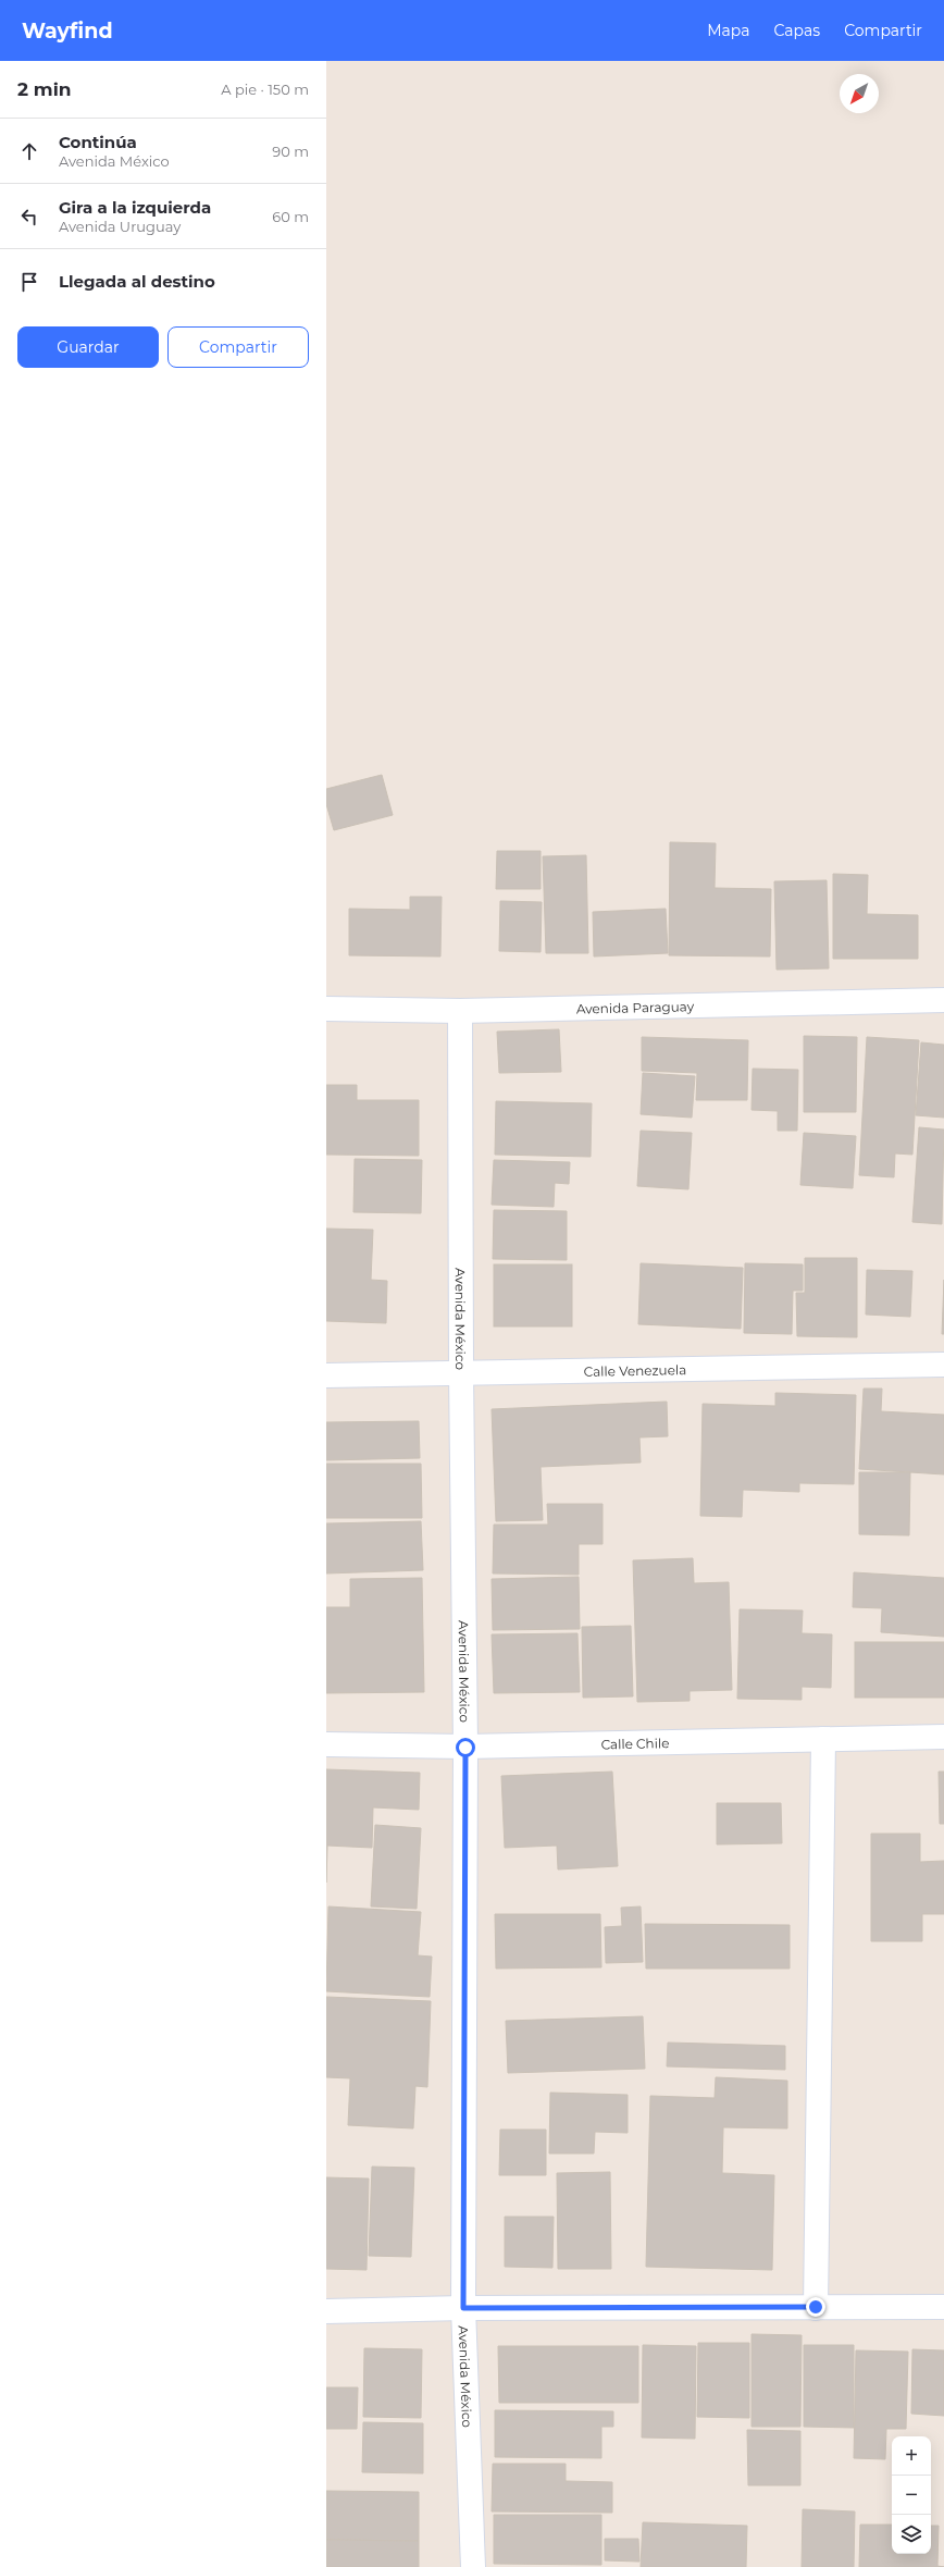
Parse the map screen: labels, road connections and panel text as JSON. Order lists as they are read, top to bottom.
{
  "streets": {
    "street": [
      "Avenida Paraguay",
      "Avenida México",
      "Calle Venezuela",
      "Calle Chile"
    ]
  },
  "crossings": [
    ["Avenida Paraguay", "Avenida México"],
    ["Avenida México", "Calle Venezuela"],
    ["Avenida México", "Calle Chile"]
  ],
  "north": "bottom left",
  "page": {
    "header": "Wayfind",
    "nav": ["Mapa", "Capas", "Compartir"],
    "heading": ["2 min", "A pie · 150 m"],
    "list": [
      ["Continúa", "Avenida México", "90 m"],
      ["Gira a la izquierda", "Avenida Uruguay", "60 m"],
      "Llegada al destino"
    ],
    "buttons": ["Guardar", "Compartir"],
    "map_buttons": ["+", "−"]
  }
}
